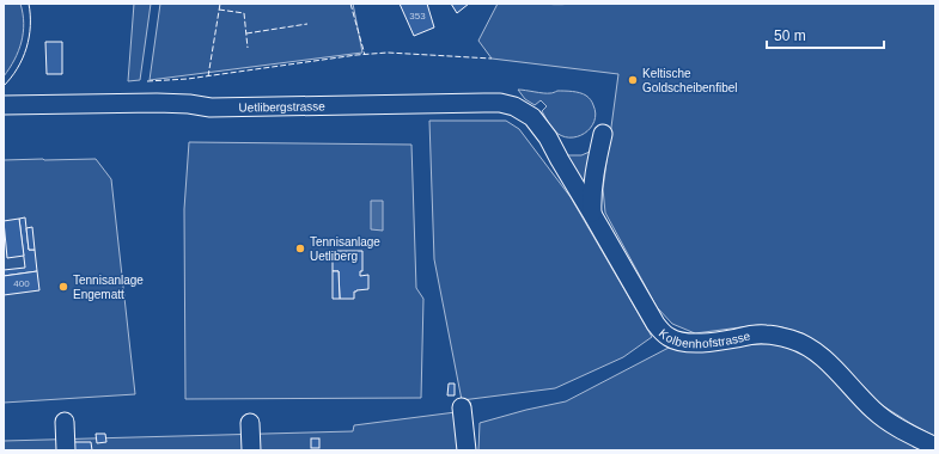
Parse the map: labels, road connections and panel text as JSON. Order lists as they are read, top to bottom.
{
  "streets": {
    "street": ["Uetlibergstrasse", "Kolbenhofstrasse"]
  },
  "crossings": [
    ["Uetlibergstrasse", "Kolbenhofstrasse"]
  ],
  "places": ["Keltische Goldscheibenfibel", "Tennisanlage Uetliberg", "Tennisanlage Engematt"],
  "house_numbers": ["353", "400"],
  "scale_bar": "50 m"
}
